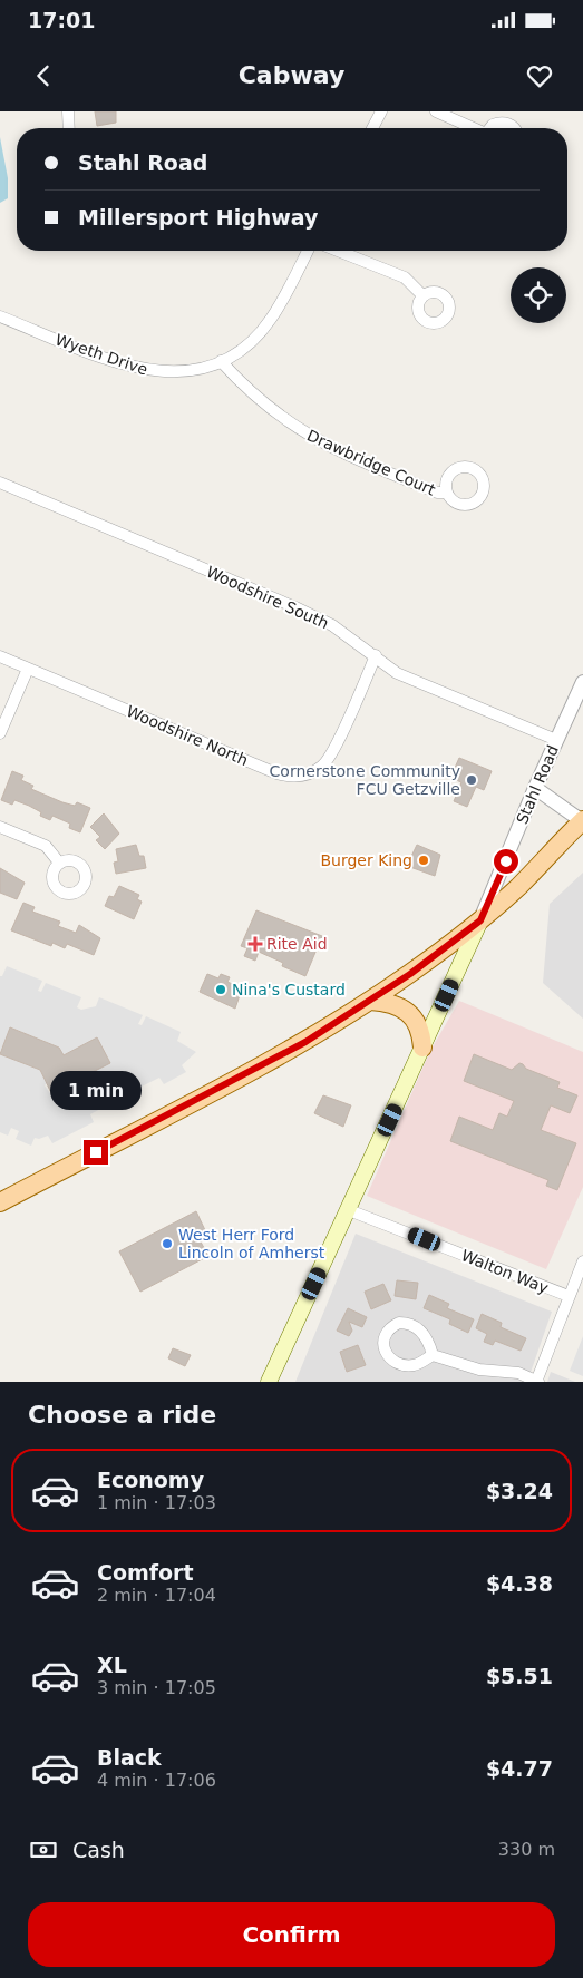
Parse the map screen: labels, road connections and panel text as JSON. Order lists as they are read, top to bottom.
{
  "streets": {
    "street": [
      "Wyeth Drive",
      "Drawbridge Court",
      "Woodshire South",
      "Woodshire North",
      "Stahl Road",
      "Walton Way"
    ]
  },
  "crossings": [
    ["Wyeth Drive", "Drawbridge Court"],
    ["Woodshire South", "Woodshire North"],
    ["Woodshire South", "Stahl Road"]
  ],
  "places": {
    "other": [
      "Cornerstone Community FCU Getzville",
      "Burger King",
      "Nina's Custard",
      "West Herr Ford Lincoln of Amherst"
    ],
    "health": ["Rite Aid"]
  },
  "page": {
    "status": "17:01",
    "header": "Cabway",
    "banner": ["Stahl Road", "Millersport Highway"],
    "bubble": "1 min",
    "heading": "Choose a ride",
    "list": [
      {
        "name": "Economy",
        "note": "1 min · 17:03",
        "value": "$3.24"
      },
      {
        "name": "Comfort",
        "note": "2 min · 17:04",
        "value": "$4.38"
      },
      {
        "name": "XL",
        "note": "3 min · 17:05",
        "value": "$5.51"
      },
      {
        "name": "Black",
        "note": "4 min · 17:06",
        "value": "$4.77"
      }
    ],
    "pay": ["Cash", "330 m"],
    "buttons": "Confirm"
  }
}
